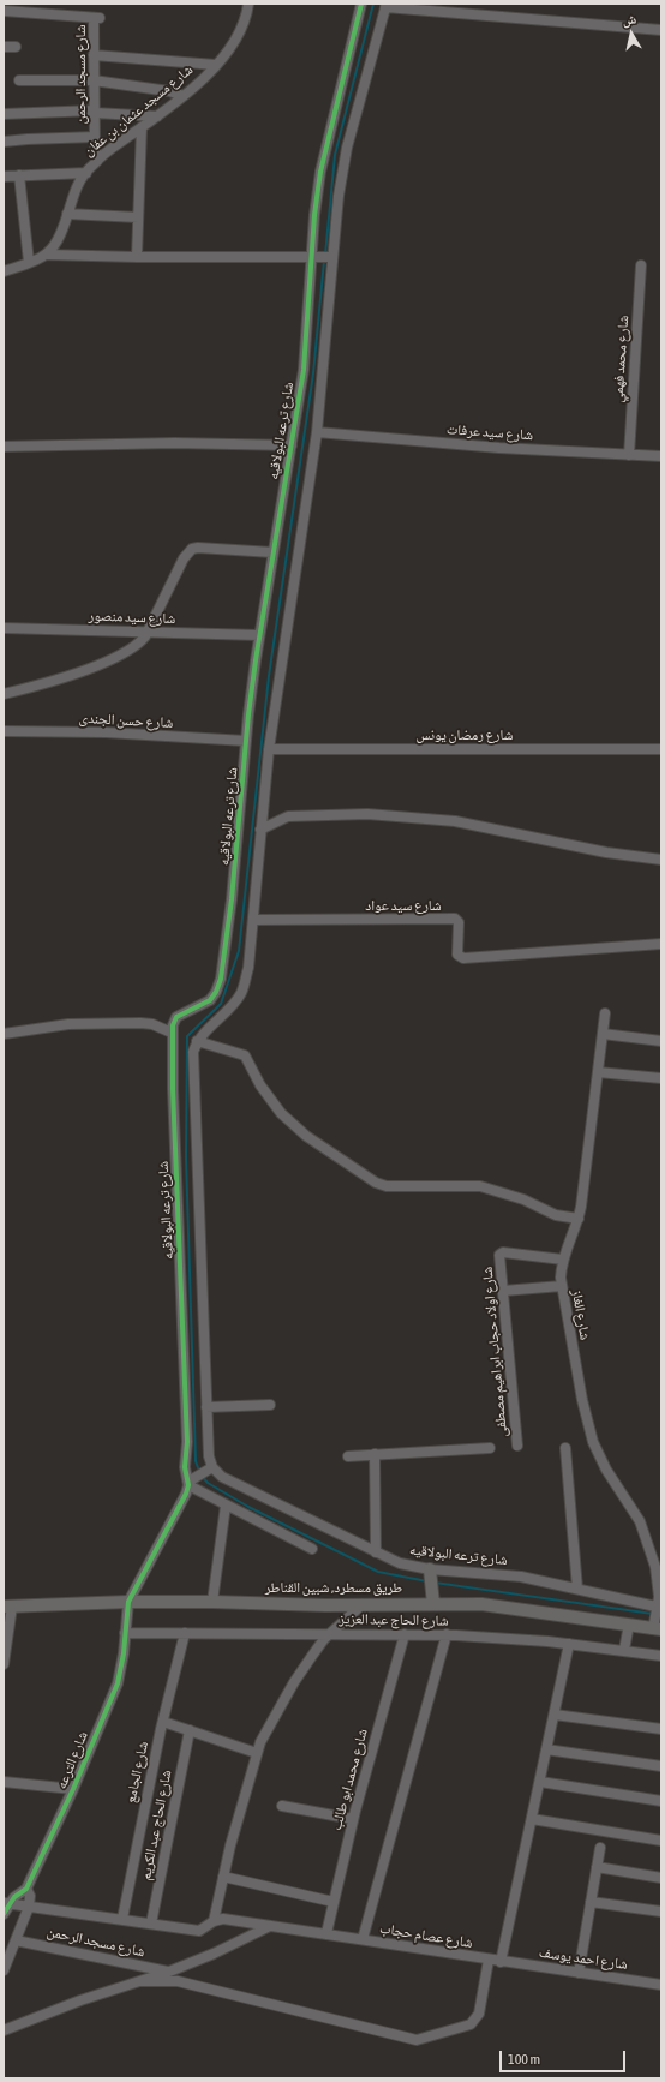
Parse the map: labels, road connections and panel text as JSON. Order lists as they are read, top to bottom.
{
  "streets": {
    "main road": ["طريق مسطرد, شبين القناطر"],
    "street": [
      "شارع مسجد الرحمن",
      "شارع مسجد عثمان بن عفان",
      "شارع محمد فهمي",
      "شارع ترعه البولاقيه",
      "شارع سيد عرفات",
      "شارع سيد منصور",
      "شارع حسن الجندى",
      "شارع رمضان يونس",
      "شارع سيد عواد",
      "شارع الغاز",
      "شارع اولاد حجاب ابراهيم مصطفى",
      "شارع الحاج عبد العزيز",
      "شارع الترعه",
      "شارع الجامع",
      "شارع محمد ابو طالب",
      "شارع الحاج عبد الكريم",
      "شارع عصام حجاب",
      "شارع احمد يوسف"
    ]
  },
  "crossings": [
    ["شارع مسجد الرحمن", "شارع مسجد عثمان بن عفان"],
    ["شارع محمد فهمي", "شارع سيد عرفات"],
    ["شارع ترعه البولاقيه", "شارع سيد منصور"],
    ["شارع ترعه البولاقيه", "شارع حسن الجندى"],
    ["شارع ترعه البولاقيه", "شارع الغاز"],
    ["شارع الغاز", "شارع اولاد حجاب ابراهيم مصطفى"],
    ["شارع الغاز", "طريق مسطرد, شبين القناطر"],
    ["طريق مسطرد, شبين القناطر", "شارع الترعه"],
    ["شارع الحاج عبد العزيز", "شارع الترعه"],
    ["شارع الحاج عبد العزيز", "شارع الجامع"],
    ["شارع الحاج عبد العزيز", "شارع محمد ابو طالب"],
    ["شارع الترعه", "شارع عصام حجاب"],
    ["شارع الجامع", "شارع عصام حجاب"],
    ["شارع محمد ابو طالب", "شارع عصام حجاب"],
    ["شارع الحاج عبد الكريم", "شارع عصام حجاب"],
    ["شارع عصام حجاب", "شارع احمد يوسف"]
  ],
  "scale_bar": "100 m",
  "north": "top"
}
